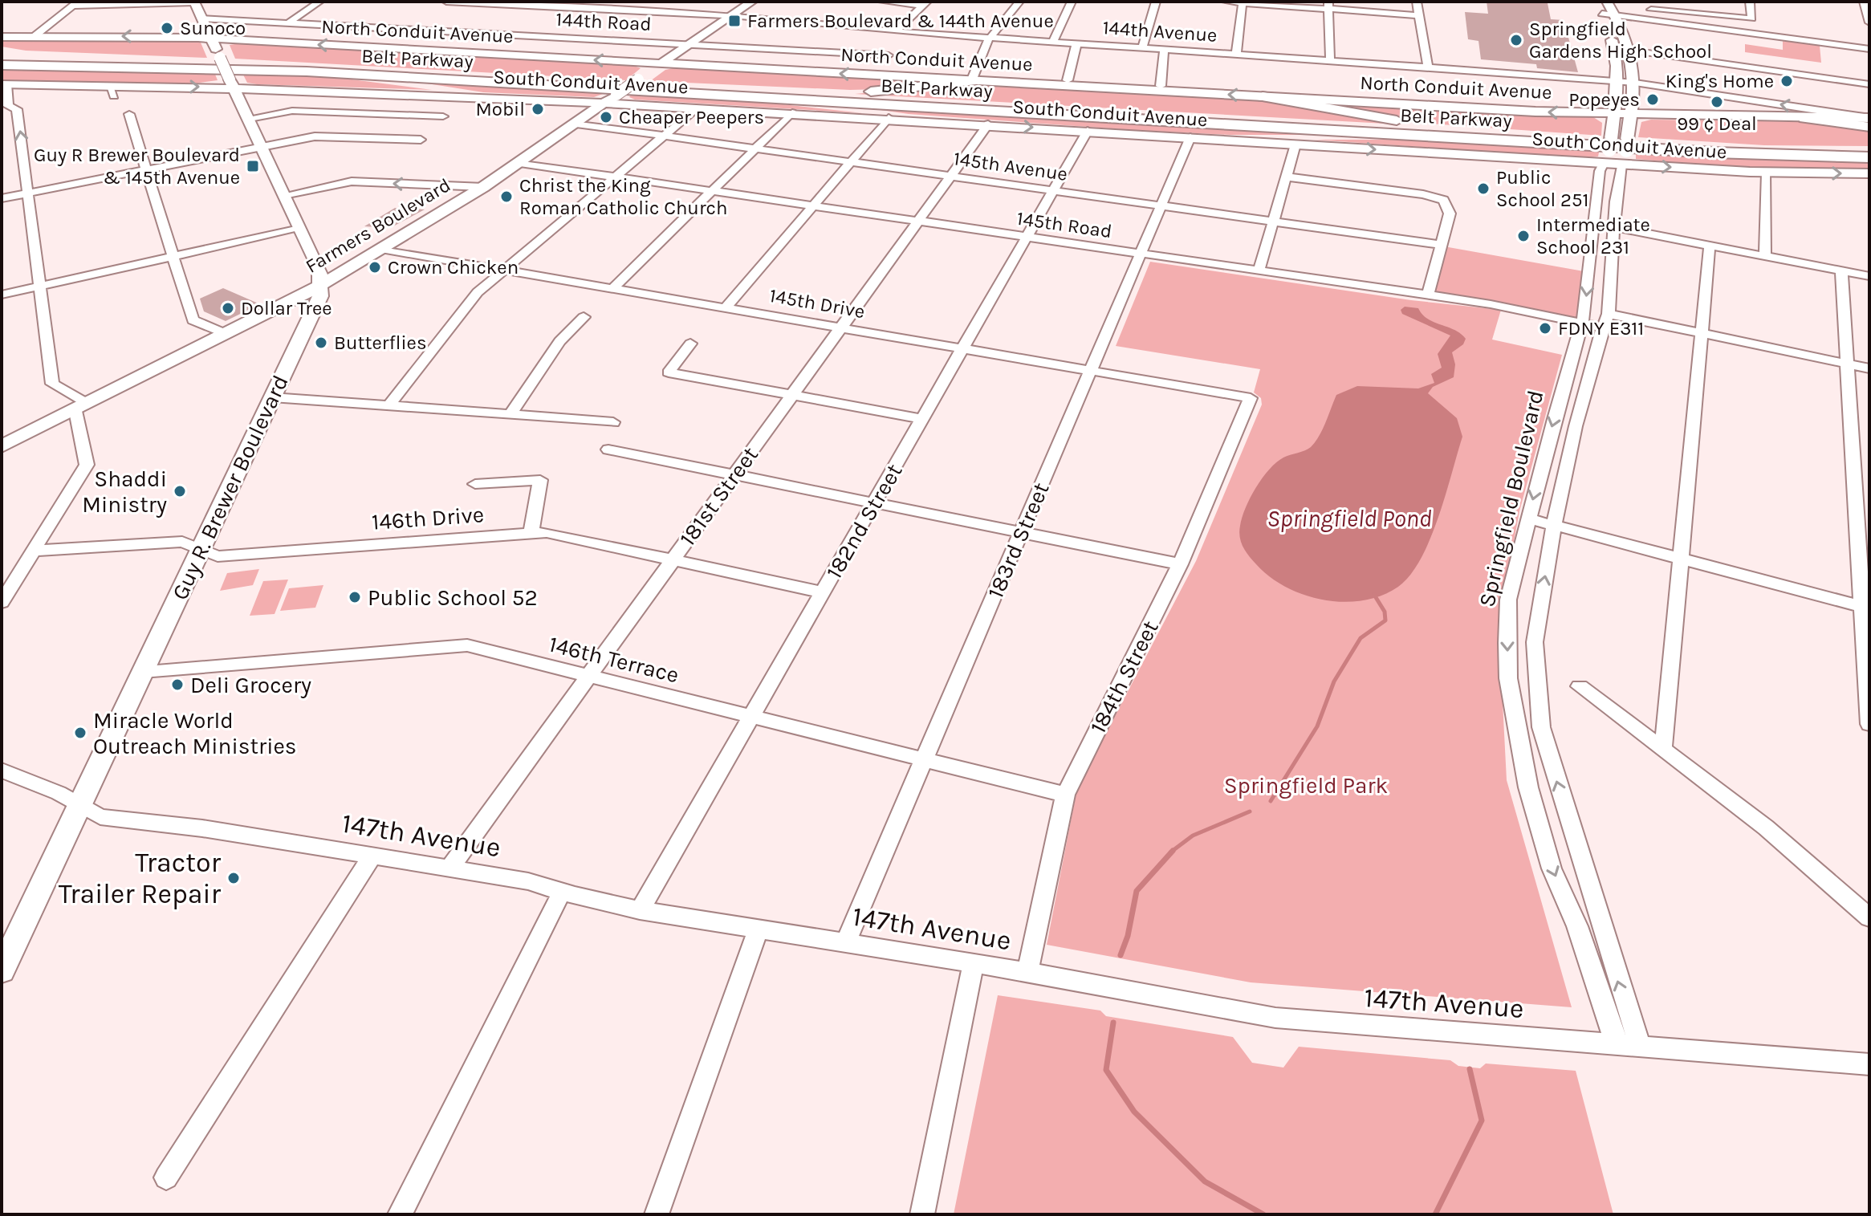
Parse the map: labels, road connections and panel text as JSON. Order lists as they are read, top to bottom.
{
  "streets": {
    "highway": ["Belt Parkway"],
    "main road": [
      "North Conduit Avenue",
      "South Conduit Avenue",
      "Farmers Boulevard",
      "Guy R. Brewer Boulevard",
      "Springfield Boulevard"
    ],
    "street": [
      "144th Road",
      "144th Avenue",
      "145th Avenue",
      "145th Road",
      "145th Drive",
      "181st Street",
      "146th Drive",
      "182nd Street",
      "183rd Street",
      "146th Terrace",
      "184th Street",
      "147th Avenue"
    ]
  },
  "crossings": [
    ["144th Road", "Farmers Boulevard"],
    ["North Conduit Avenue", "144th Avenue"],
    ["North Conduit Avenue", "Farmers Boulevard"],
    ["North Conduit Avenue", "Springfield Boulevard"],
    ["144th Avenue", "Farmers Boulevard"],
    ["144th Avenue", "Springfield Boulevard"],
    ["South Conduit Avenue", "Farmers Boulevard"],
    ["South Conduit Avenue", "181st Street"],
    ["South Conduit Avenue", "Springfield Boulevard"],
    ["South Conduit Avenue", "182nd Street"],
    ["South Conduit Avenue", "183rd Street"],
    ["145th Avenue", "Farmers Boulevard"],
    ["145th Avenue", "181st Street"],
    ["145th Avenue", "182nd Street"],
    ["145th Avenue", "183rd Street"],
    ["145th Road", "Farmers Boulevard"],
    ["145th Road", "181st Street"],
    ["145th Road", "Springfield Boulevard"],
    ["145th Road", "182nd Street"],
    ["145th Road", "183rd Street"],
    ["Farmers Boulevard", "145th Drive"],
    ["Farmers Boulevard", "Guy R. Brewer Boulevard"],
    ["145th Drive", "181st Street"],
    ["145th Drive", "182nd Street"],
    ["145th Drive", "183rd Street"],
    ["145th Drive", "184th Street"],
    ["Guy R. Brewer Boulevard", "146th Drive"],
    ["Guy R. Brewer Boulevard", "146th Terrace"],
    ["Guy R. Brewer Boulevard", "147th Avenue"],
    ["181st Street", "146th Drive"],
    ["181st Street", "146th Terrace"],
    ["181st Street", "147th Avenue"],
    ["Springfield Boulevard", "147th Avenue"],
    ["146th Drive", "182nd Street"],
    ["182nd Street", "146th Terrace"],
    ["182nd Street", "147th Avenue"],
    ["183rd Street", "146th Terrace"],
    ["183rd Street", "147th Avenue"],
    ["146th Terrace", "184th Street"],
    ["184th Street", "147th Avenue"]
  ],
  "one_way": ["North Conduit Avenue", "South Conduit Avenue", "Springfield Boulevard"],
  "water": ["Springfield Pond"],
  "parks": ["Springfield Park"],
  "places": {
    "transit": ["Farmers Boulevard & 144th Avenue", "Guy R Brewer Boulevard & 145th Avenue"],
    "other": [
      "Sunoco",
      "Springfield Gardens High School",
      "King's Home",
      "Popeyes",
      "99 ¢ Deal",
      "Mobil",
      "Cheaper Peepers",
      "Public School 251",
      "Christ the King Roman Catholic Church",
      "Intermediate School 231",
      "Crown Chicken",
      "Dollar Tree",
      "FDNY E311",
      "Butterflies",
      "Shaddi Ministry",
      "Public School 52",
      "Deli Grocery",
      "Miracle World Outreach Ministries",
      "Tractor Trailer Repair"
    ]
  }
}
